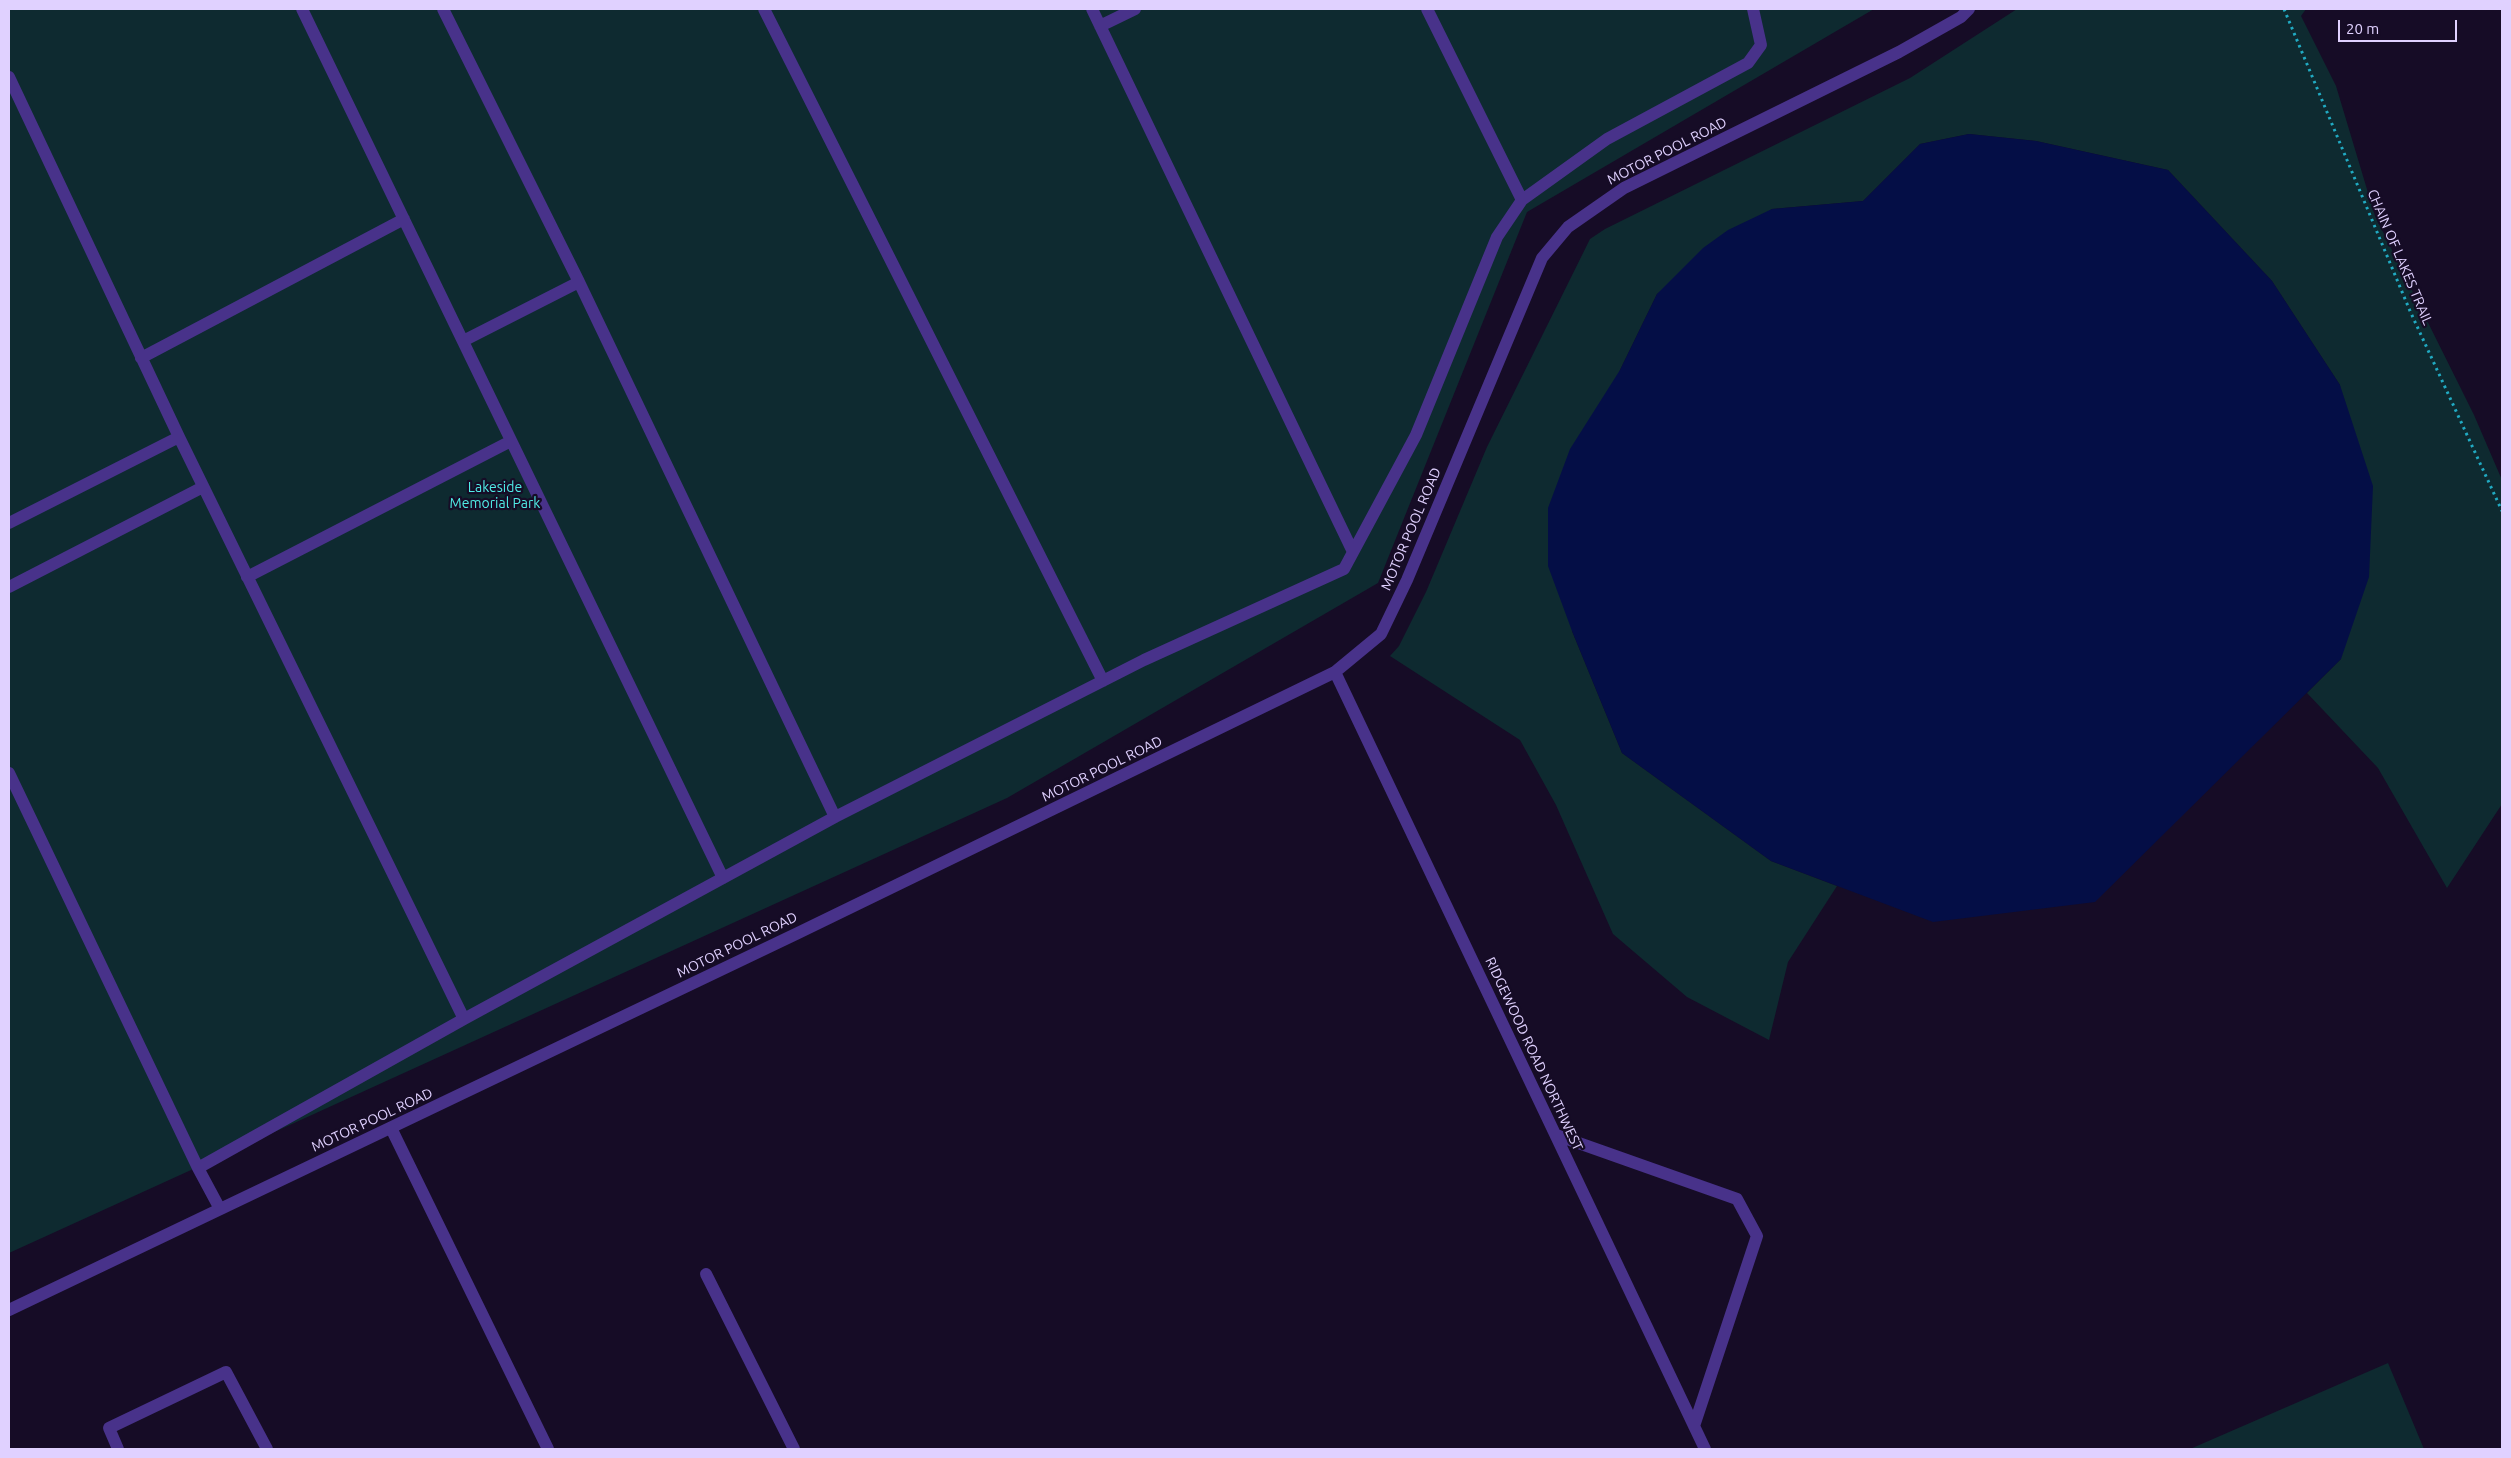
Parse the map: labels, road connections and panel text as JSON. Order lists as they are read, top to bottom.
{
  "streets": {
    "street": ["MOTOR POOL ROAD", "RIDGEWOOD ROAD NORTHWEST"],
    "path": ["CHAIN OF LAKES TRAIL"]
  },
  "crossings": [
    ["MOTOR POOL ROAD", "RIDGEWOOD ROAD NORTHWEST"]
  ],
  "parks": ["Lakeside Memorial Park"],
  "scale_bar": "20 m"
}
